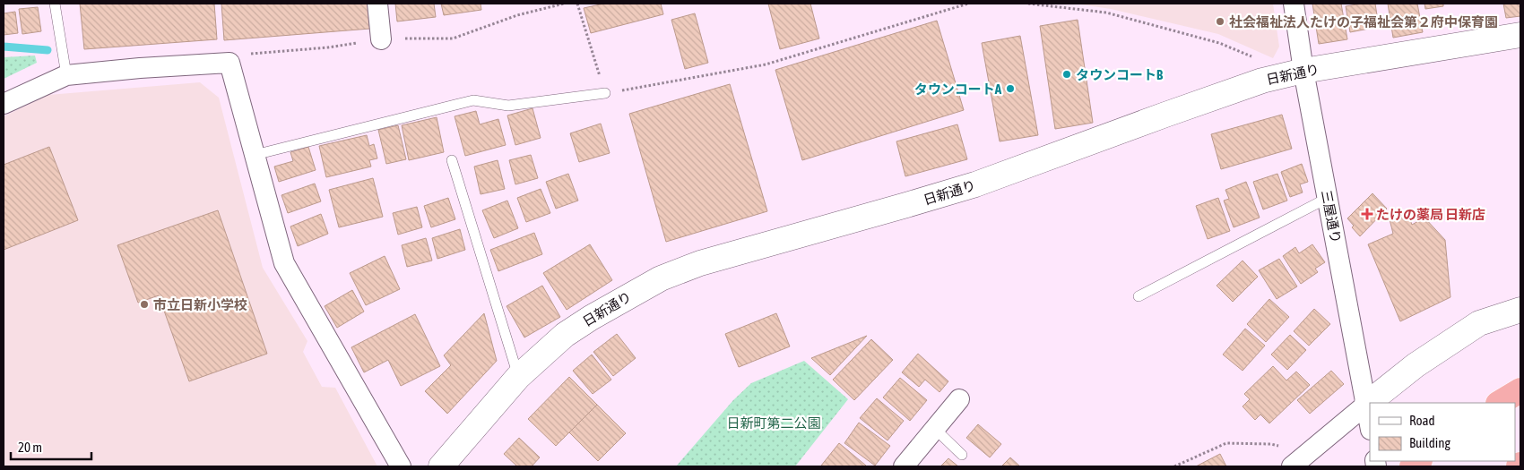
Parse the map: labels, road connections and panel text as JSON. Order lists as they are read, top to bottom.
{
  "streets": {
    "street": ["日新通り", "三屋通り"]
  },
  "crossings": [
    ["日新通り", "三屋通り"]
  ],
  "parks": ["日新町第二公園"],
  "places": {
    "other": [
      "社会福祉法人たけの子福祉会第２府中保育園",
      "タウンコートB",
      "タウンコートA",
      "市立日新小学校"
    ],
    "health": ["たけの薬局 日新店"]
  },
  "legend": ["Road", "Building"],
  "scale_bar": "20 m"
}
